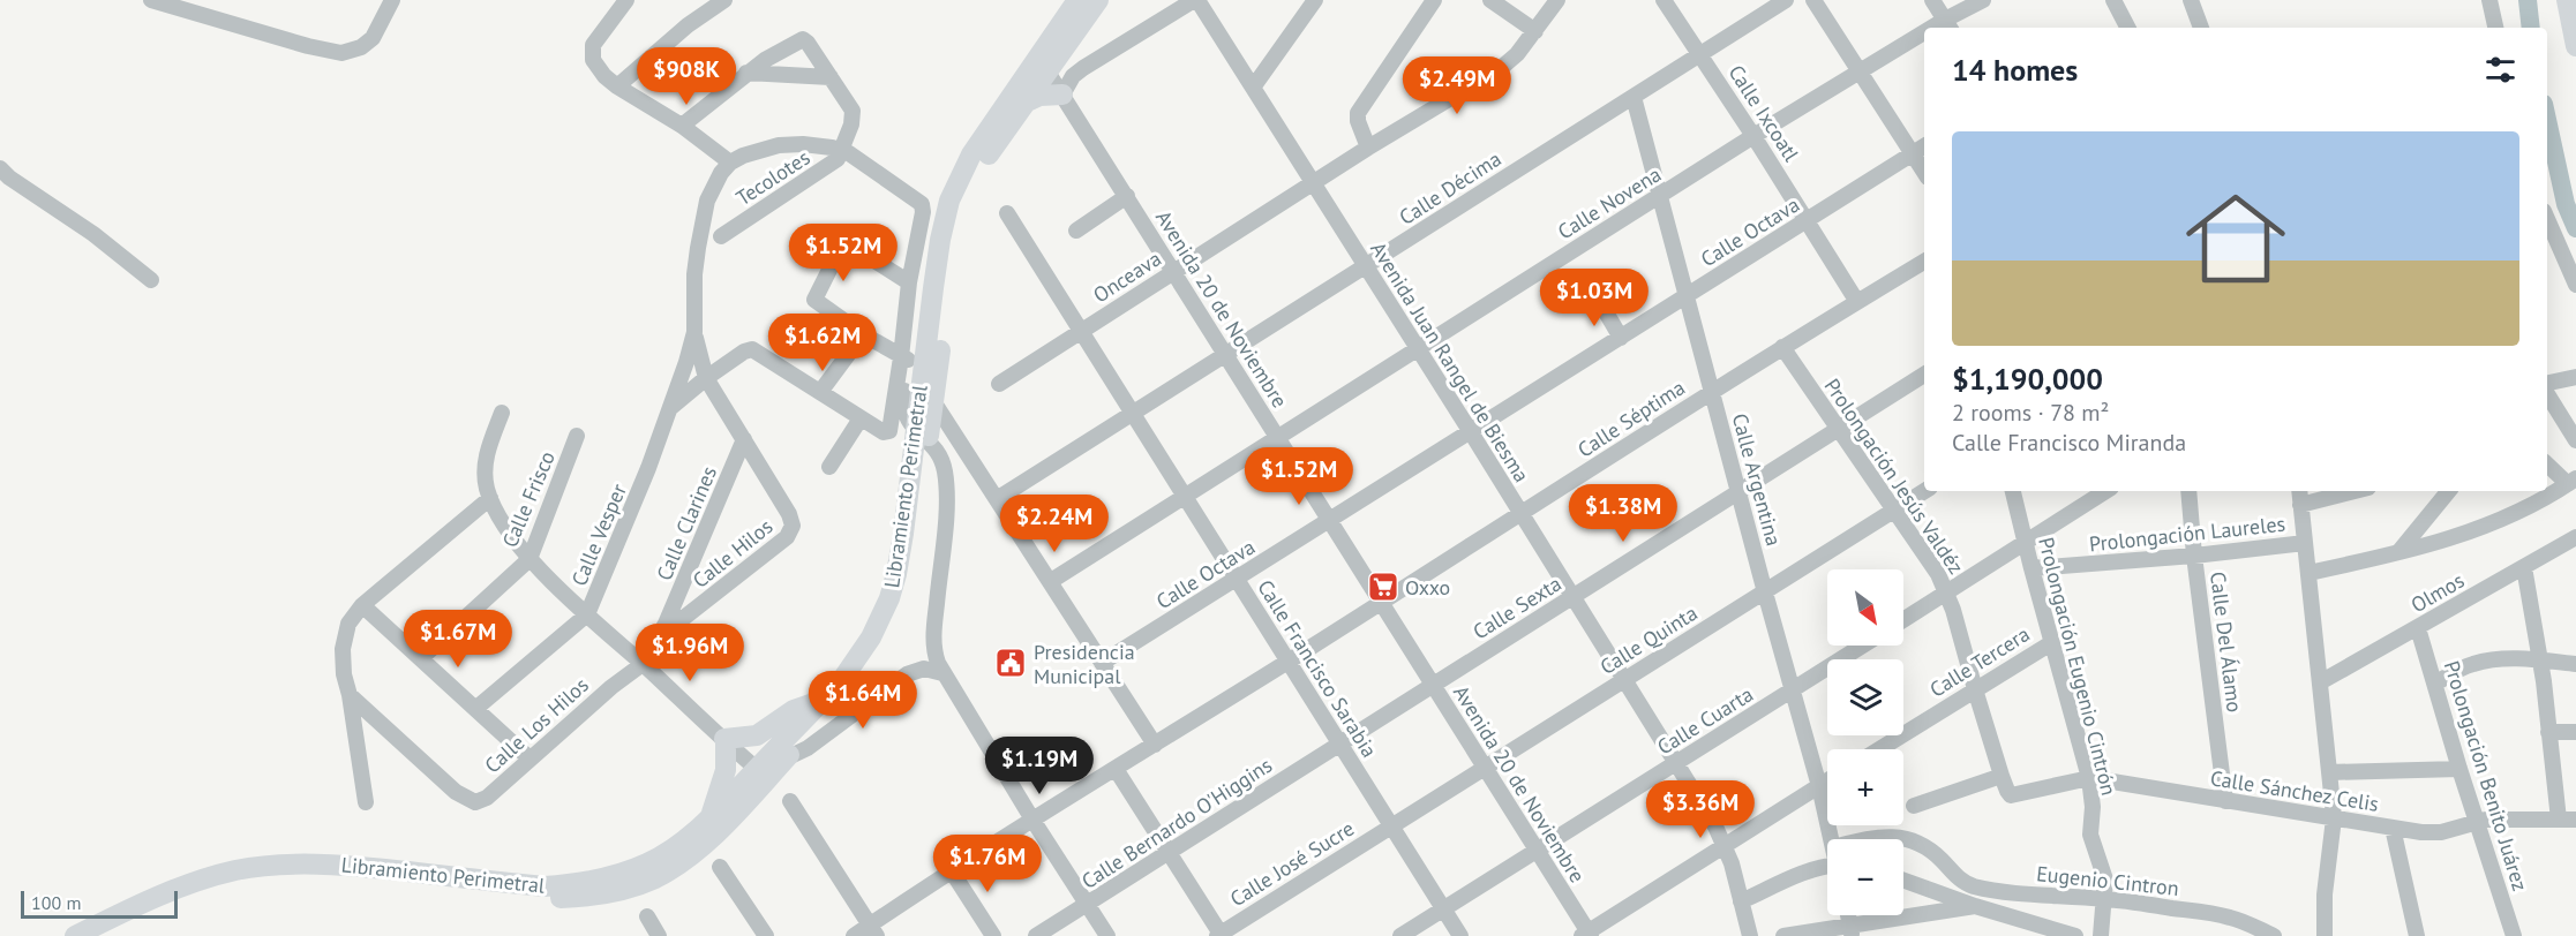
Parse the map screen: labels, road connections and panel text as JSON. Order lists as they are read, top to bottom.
{
  "streets": {
    "main road": ["Libramiento Perimetral"],
    "street": [
      "Calle Ixcoatl",
      "Tecolotes",
      "Calle Décima",
      "Calle Novena",
      "Calle Octava",
      "Onceava",
      "Avenida 20 de Noviembre",
      "Avenida Juan Rangel de Biesma",
      "Calle Séptima",
      "Prolongación Jesús Valdéz",
      "Calle Argentina",
      "Calle Frisco",
      "Calle Clarines",
      "Prolongación Laureles",
      "Calle Vesper",
      "Calle Hilos",
      "Olmos",
      "Calle Sexta",
      "Calle Quinta",
      "Calle Del Álamo",
      "Calle Tercera",
      "Prolongación Eugenio Cintrón",
      "Calle Francisco Sarabia",
      "Calle Cuarta",
      "Calle Los Hilos",
      "Prolongación Benito Juárez",
      "Calle Sánchez Celis",
      "Calle Bernardo O'Higgins",
      "Calle José Sucre",
      "Eugenio Cintron"
    ]
  },
  "crossings": [
    ["Calle Ixcoatl", "Calle Décima"],
    ["Calle Ixcoatl", "Calle Novena"],
    ["Calle Ixcoatl", "Calle Octava"],
    ["Calle Ixcoatl", "Calle Séptima"],
    ["Calle Décima", "Avenida 20 de Noviembre"],
    ["Calle Décima", "Avenida Juan Rangel de Biesma"],
    ["Calle Décima", "Calle Argentina"],
    ["Calle Décima", "Calle Francisco Sarabia"],
    ["Calle Novena", "Avenida 20 de Noviembre"],
    ["Calle Novena", "Avenida Juan Rangel de Biesma"],
    ["Calle Novena", "Calle Argentina"],
    ["Calle Novena", "Calle Francisco Sarabia"],
    ["Calle Octava", "Avenida 20 de Noviembre"],
    ["Calle Octava", "Avenida Juan Rangel de Biesma"],
    ["Calle Octava", "Calle Argentina"],
    ["Calle Octava", "Calle Francisco Sarabia"],
    ["Onceava", "Avenida 20 de Noviembre"],
    ["Onceava", "Avenida Juan Rangel de Biesma"],
    ["Onceava", "Calle Francisco Sarabia"],
    ["Avenida 20 de Noviembre", "Calle Séptima"],
    ["Avenida 20 de Noviembre", "Libramiento Perimetral"],
    ["Avenida 20 de Noviembre", "Calle Sexta"],
    ["Avenida 20 de Noviembre", "Calle Quinta"],
    ["Avenida 20 de Noviembre", "Calle Cuarta"],
    ["Avenida Juan Rangel de Biesma", "Calle Séptima"],
    ["Avenida Juan Rangel de Biesma", "Calle Sexta"],
    ["Avenida Juan Rangel de Biesma", "Calle Quinta"],
    ["Avenida Juan Rangel de Biesma", "Calle Cuarta"],
    ["Calle Séptima", "Prolongación Jesús Valdéz"],
    ["Calle Séptima", "Calle Argentina"],
    ["Calle Séptima", "Calle Francisco Sarabia"],
    ["Prolongación Jesús Valdéz", "Calle Sexta"],
    ["Prolongación Jesús Valdéz", "Calle Quinta"],
    ["Prolongación Jesús Valdéz", "Calle Tercera"],
    ["Prolongación Jesús Valdéz", "Calle Sánchez Celis"],
    ["Calle Argentina", "Calle Sexta"],
    ["Calle Argentina", "Calle Quinta"],
    ["Calle Argentina", "Calle Cuarta"],
    ["Calle Clarines", "Calle Hilos"],
    ["Prolongación Laureles", "Calle Del Álamo"],
    ["Prolongación Laureles", "Prolongación Eugenio Cintrón"],
    ["Olmos", "Prolongación Benito Juárez"],
    ["Calle Sexta", "Calle Francisco Sarabia"],
    ["Calle Sexta", "Calle Bernardo O'Higgins"],
    ["Calle Quinta", "Calle Francisco Sarabia"],
    ["Calle Quinta", "Calle José Sucre"],
    ["Calle Del Álamo", "Calle Sánchez Celis"],
    ["Calle Tercera", "Prolongación Eugenio Cintrón"],
    ["Prolongación Eugenio Cintrón", "Calle Sánchez Celis"],
    ["Prolongación Eugenio Cintrón", "Eugenio Cintron"],
    ["Calle Francisco Sarabia", "Calle Cuarta"],
    ["Calle Francisco Sarabia", "Calle Bernardo O'Higgins"],
    ["Calle Francisco Sarabia", "Calle José Sucre"],
    ["Prolongación Benito Juárez", "Calle Sánchez Celis"]
  ],
  "places": {
    "supermarket": ["Oxxo"],
    "public building": ["Presidencia Municipal"]
  },
  "scale_bar": "100 m",
  "north": "bottom right",
  "page": {
    "heading": "14 homes",
    "price": [
      "$908K",
      "$2.49M",
      "$1.52M",
      "$1.03M",
      "$1.62M",
      "$1.52M",
      "$1.38M",
      "$2.24M",
      "$1.67M",
      "$1.96M",
      "$1.64M",
      "$1.19M",
      "$3.36M",
      "$1.76M"
    ],
    "list": [
      {
        "name": "$1,190,000",
        "note": "2 rooms · 78 m² · Calle Francisco Miranda"
      }
    ],
    "map_buttons": ["+", "−"],
    "scale": "100 m"
  }
}
